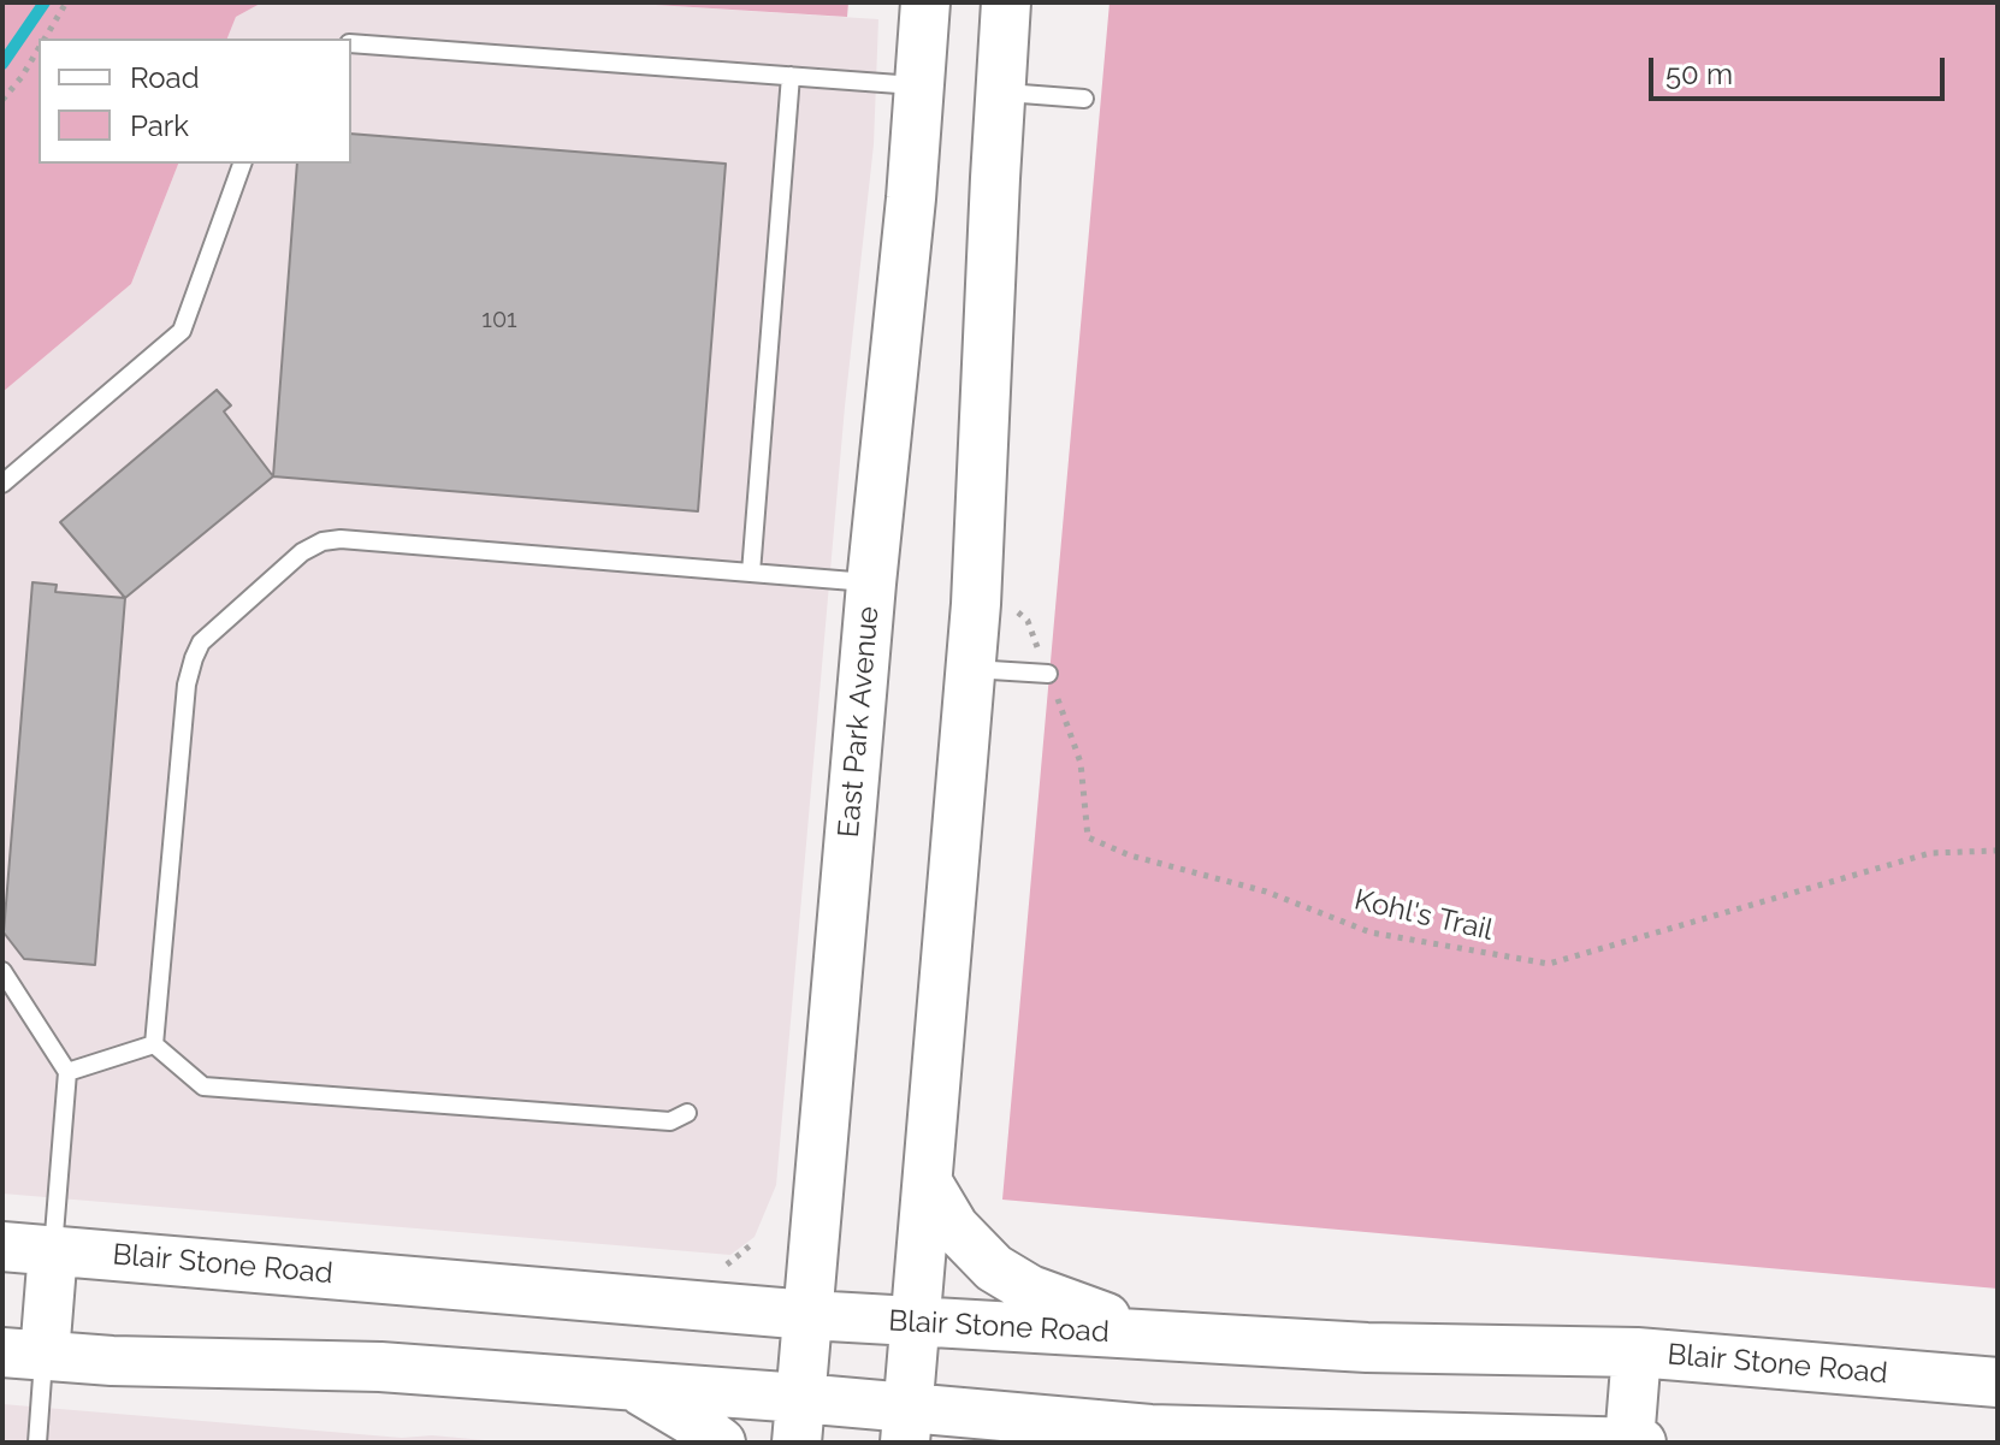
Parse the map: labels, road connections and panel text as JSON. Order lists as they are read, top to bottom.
{
  "streets": {
    "main road": ["East Park Avenue", "Blair Stone Road"],
    "path": ["Kohl's Trail"]
  },
  "crossings": [
    ["East Park Avenue", "Blair Stone Road"]
  ],
  "house_numbers": ["101"],
  "legend": ["Road", "Park"],
  "scale_bar": "50 m"
}
